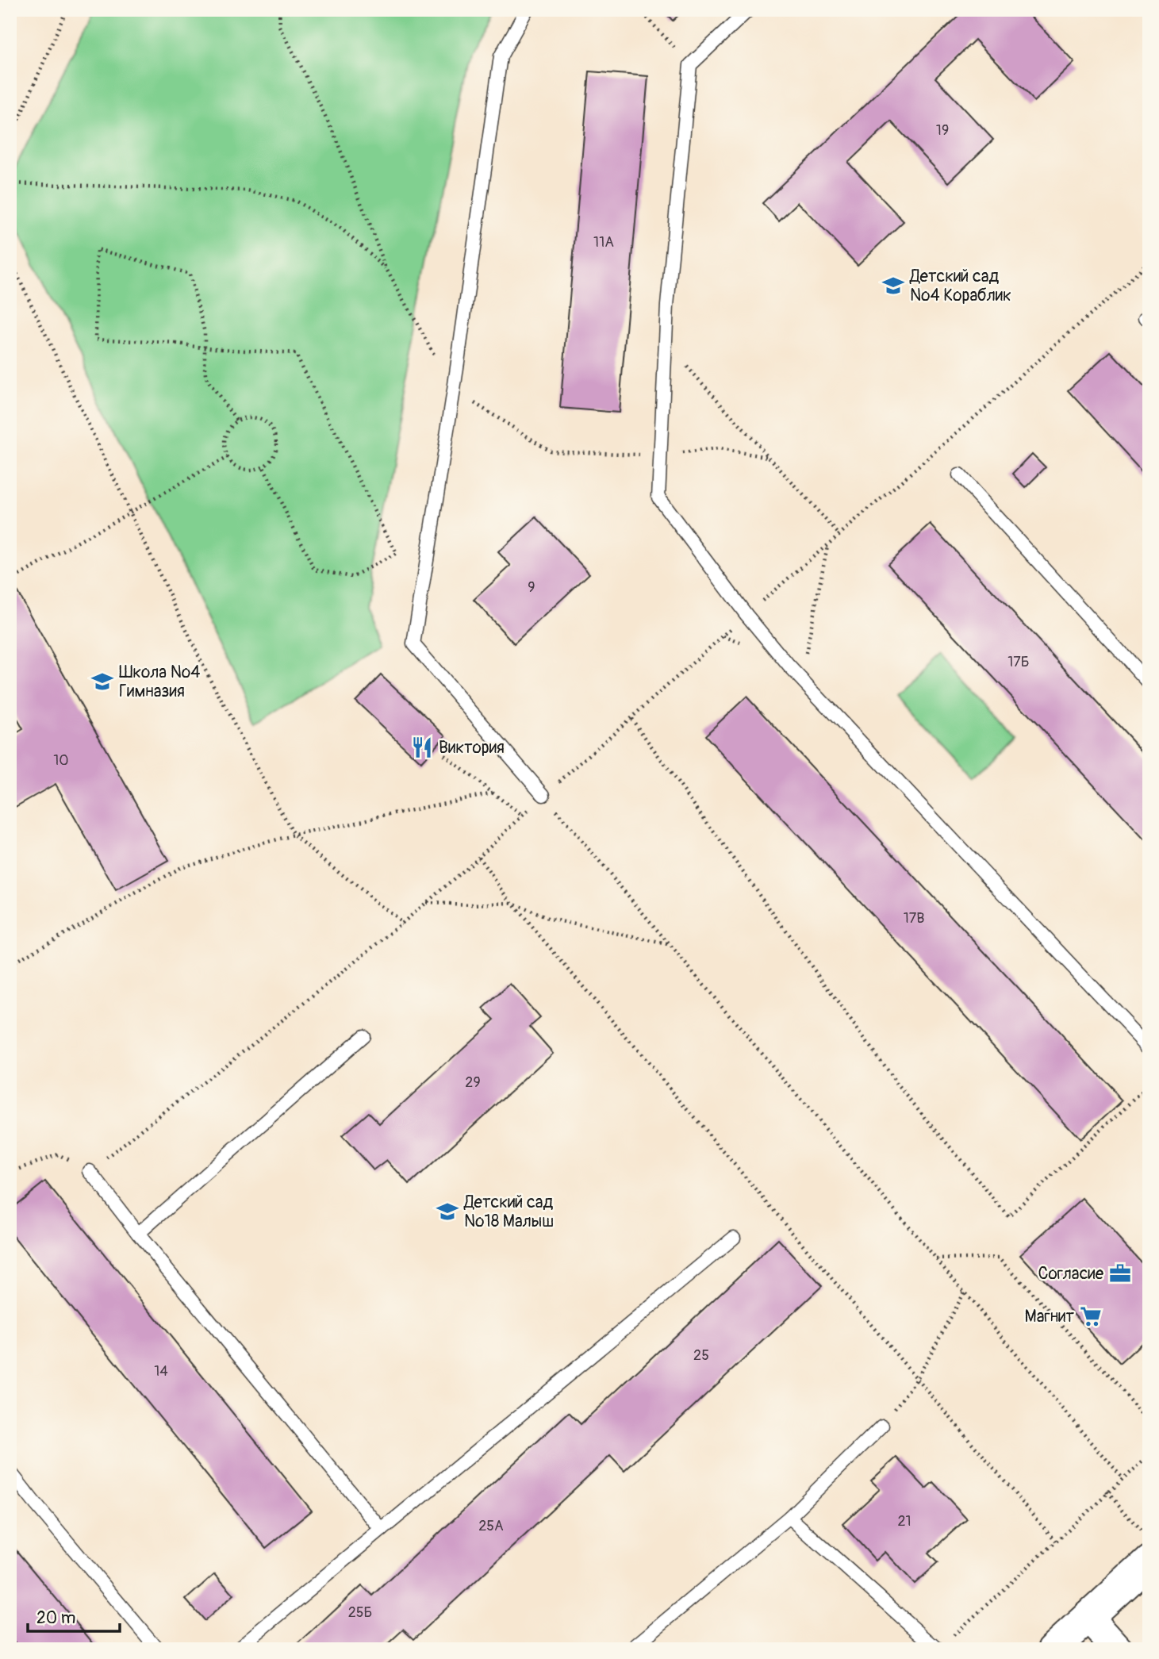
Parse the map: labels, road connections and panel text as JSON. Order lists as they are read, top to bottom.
{
  "places": {
    "school or university": ["Детский сад №4 Кораблик", "Школа №4 Гимназия", "Детский сад №18 Малыш"],
    "restaurant": ["Виктория"],
    "office": ["Согласие"],
    "supermarket": ["Магнит"]
  },
  "house_numbers": [
    "19",
    "11А",
    "9",
    "17Б",
    "10",
    "17В",
    "29",
    "25",
    "14",
    "21",
    "25А",
    "25Б"
  ],
  "scale_bar": "20 m"
}
